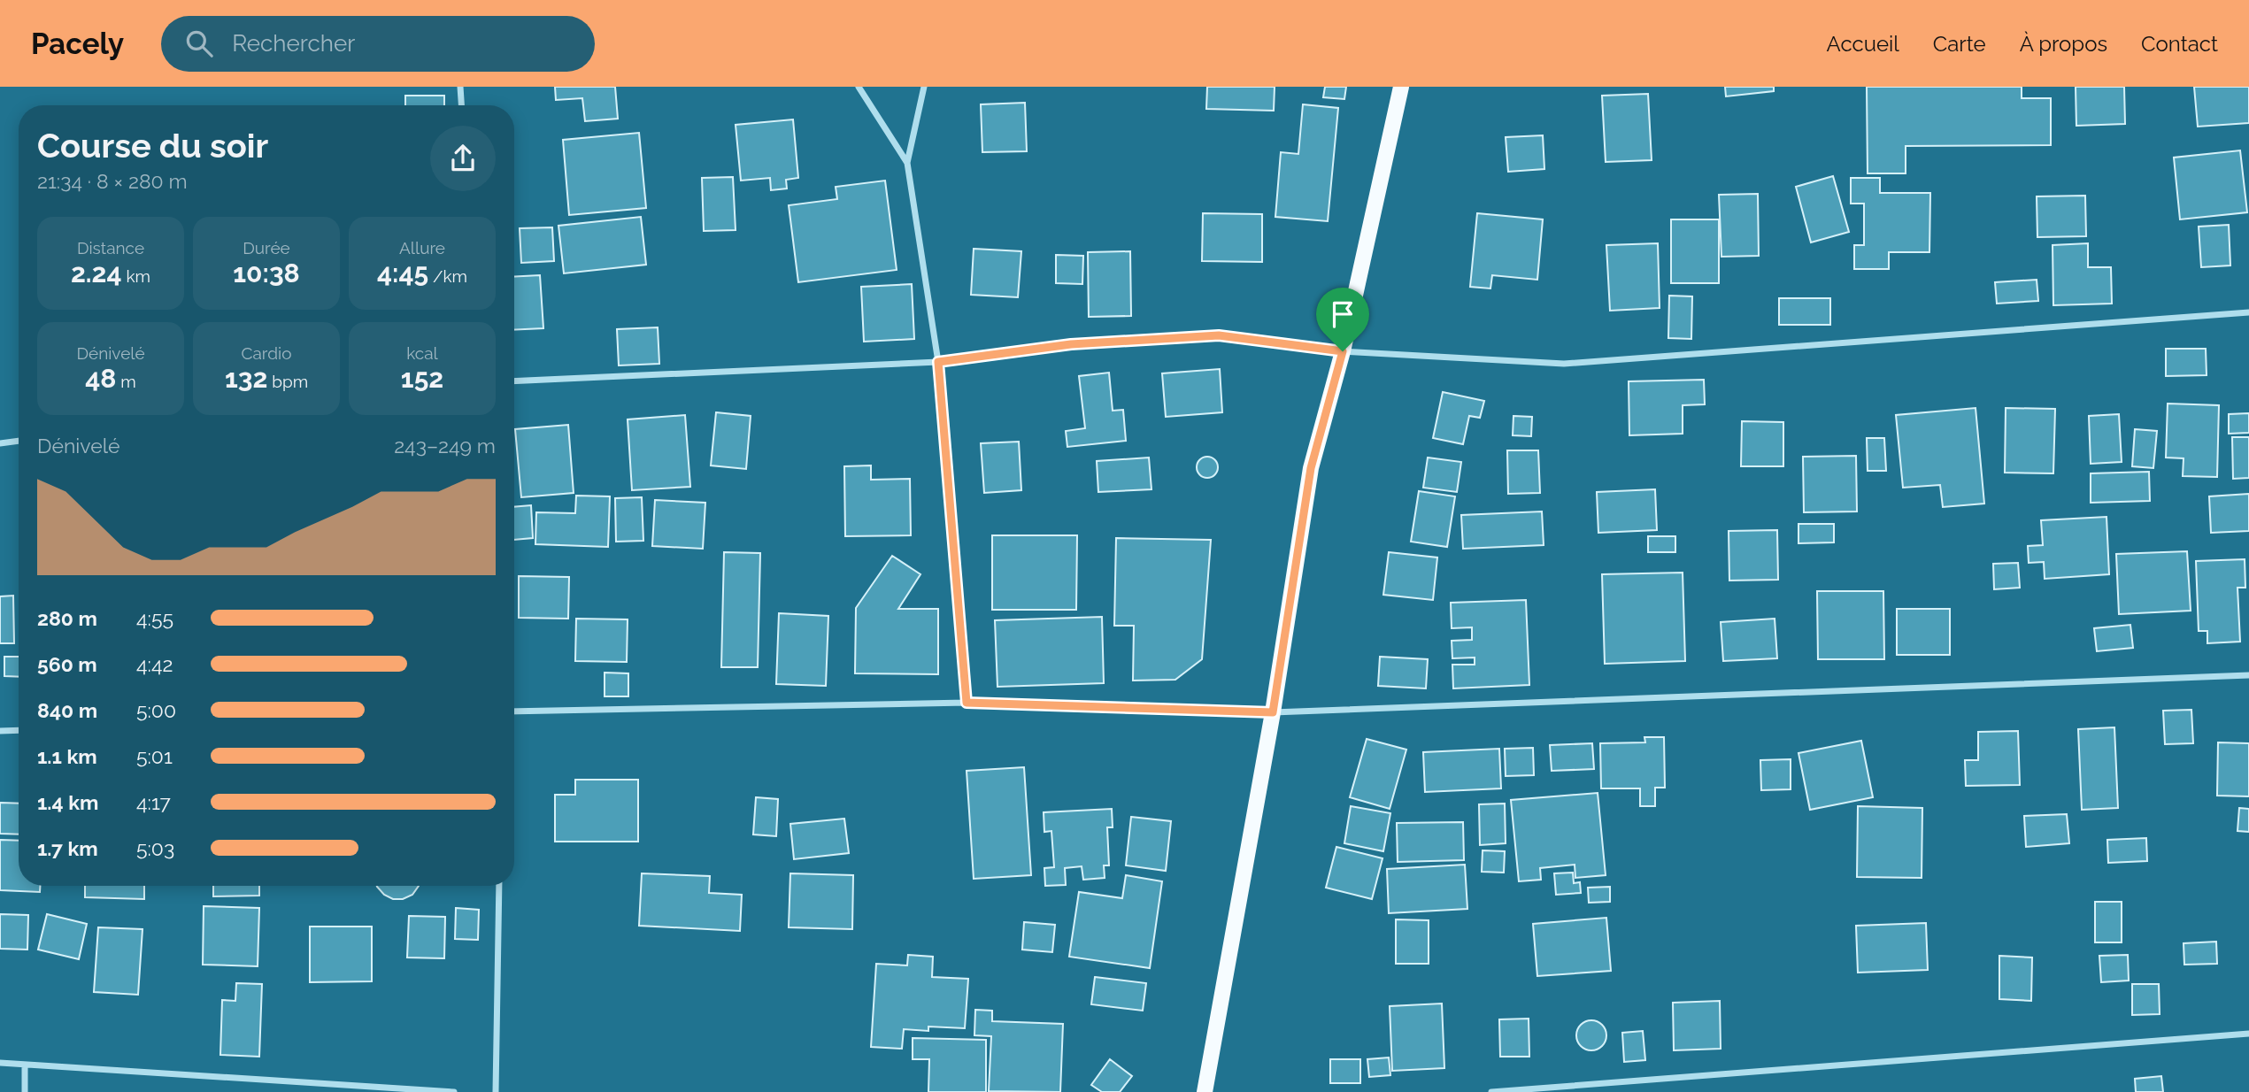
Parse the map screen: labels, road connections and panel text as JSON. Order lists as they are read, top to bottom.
{
  "page": {
    "header": "Pacely",
    "search": "Rechercher",
    "nav": [
      "Accueil",
      "Carte",
      "À propos",
      "Contact"
    ],
    "heading": ["Course du soir", "21:34 · 8 × 280 m"],
    "stats": [
      ["Distance", "2.24 km"],
      ["Durée", "10:38"],
      ["Allure", "4:45 /km"],
      ["Dénivelé", "48 m"],
      ["Cardio", "132 bpm"],
      ["kcal", "152"]
    ],
    "chart": ["Dénivelé", "243–249 m"],
    "list": [
      {
        "name": "280 m",
        "note": "4:55"
      },
      {
        "name": "560 m",
        "note": "4:42"
      },
      {
        "name": "840 m",
        "note": "5:00"
      },
      {
        "name": "1.1 km",
        "note": "5:01"
      },
      {
        "name": "1.4 km",
        "note": "4:17"
      },
      {
        "name": "1.7 km",
        "note": "5:03"
      }
    ]
  }
}
